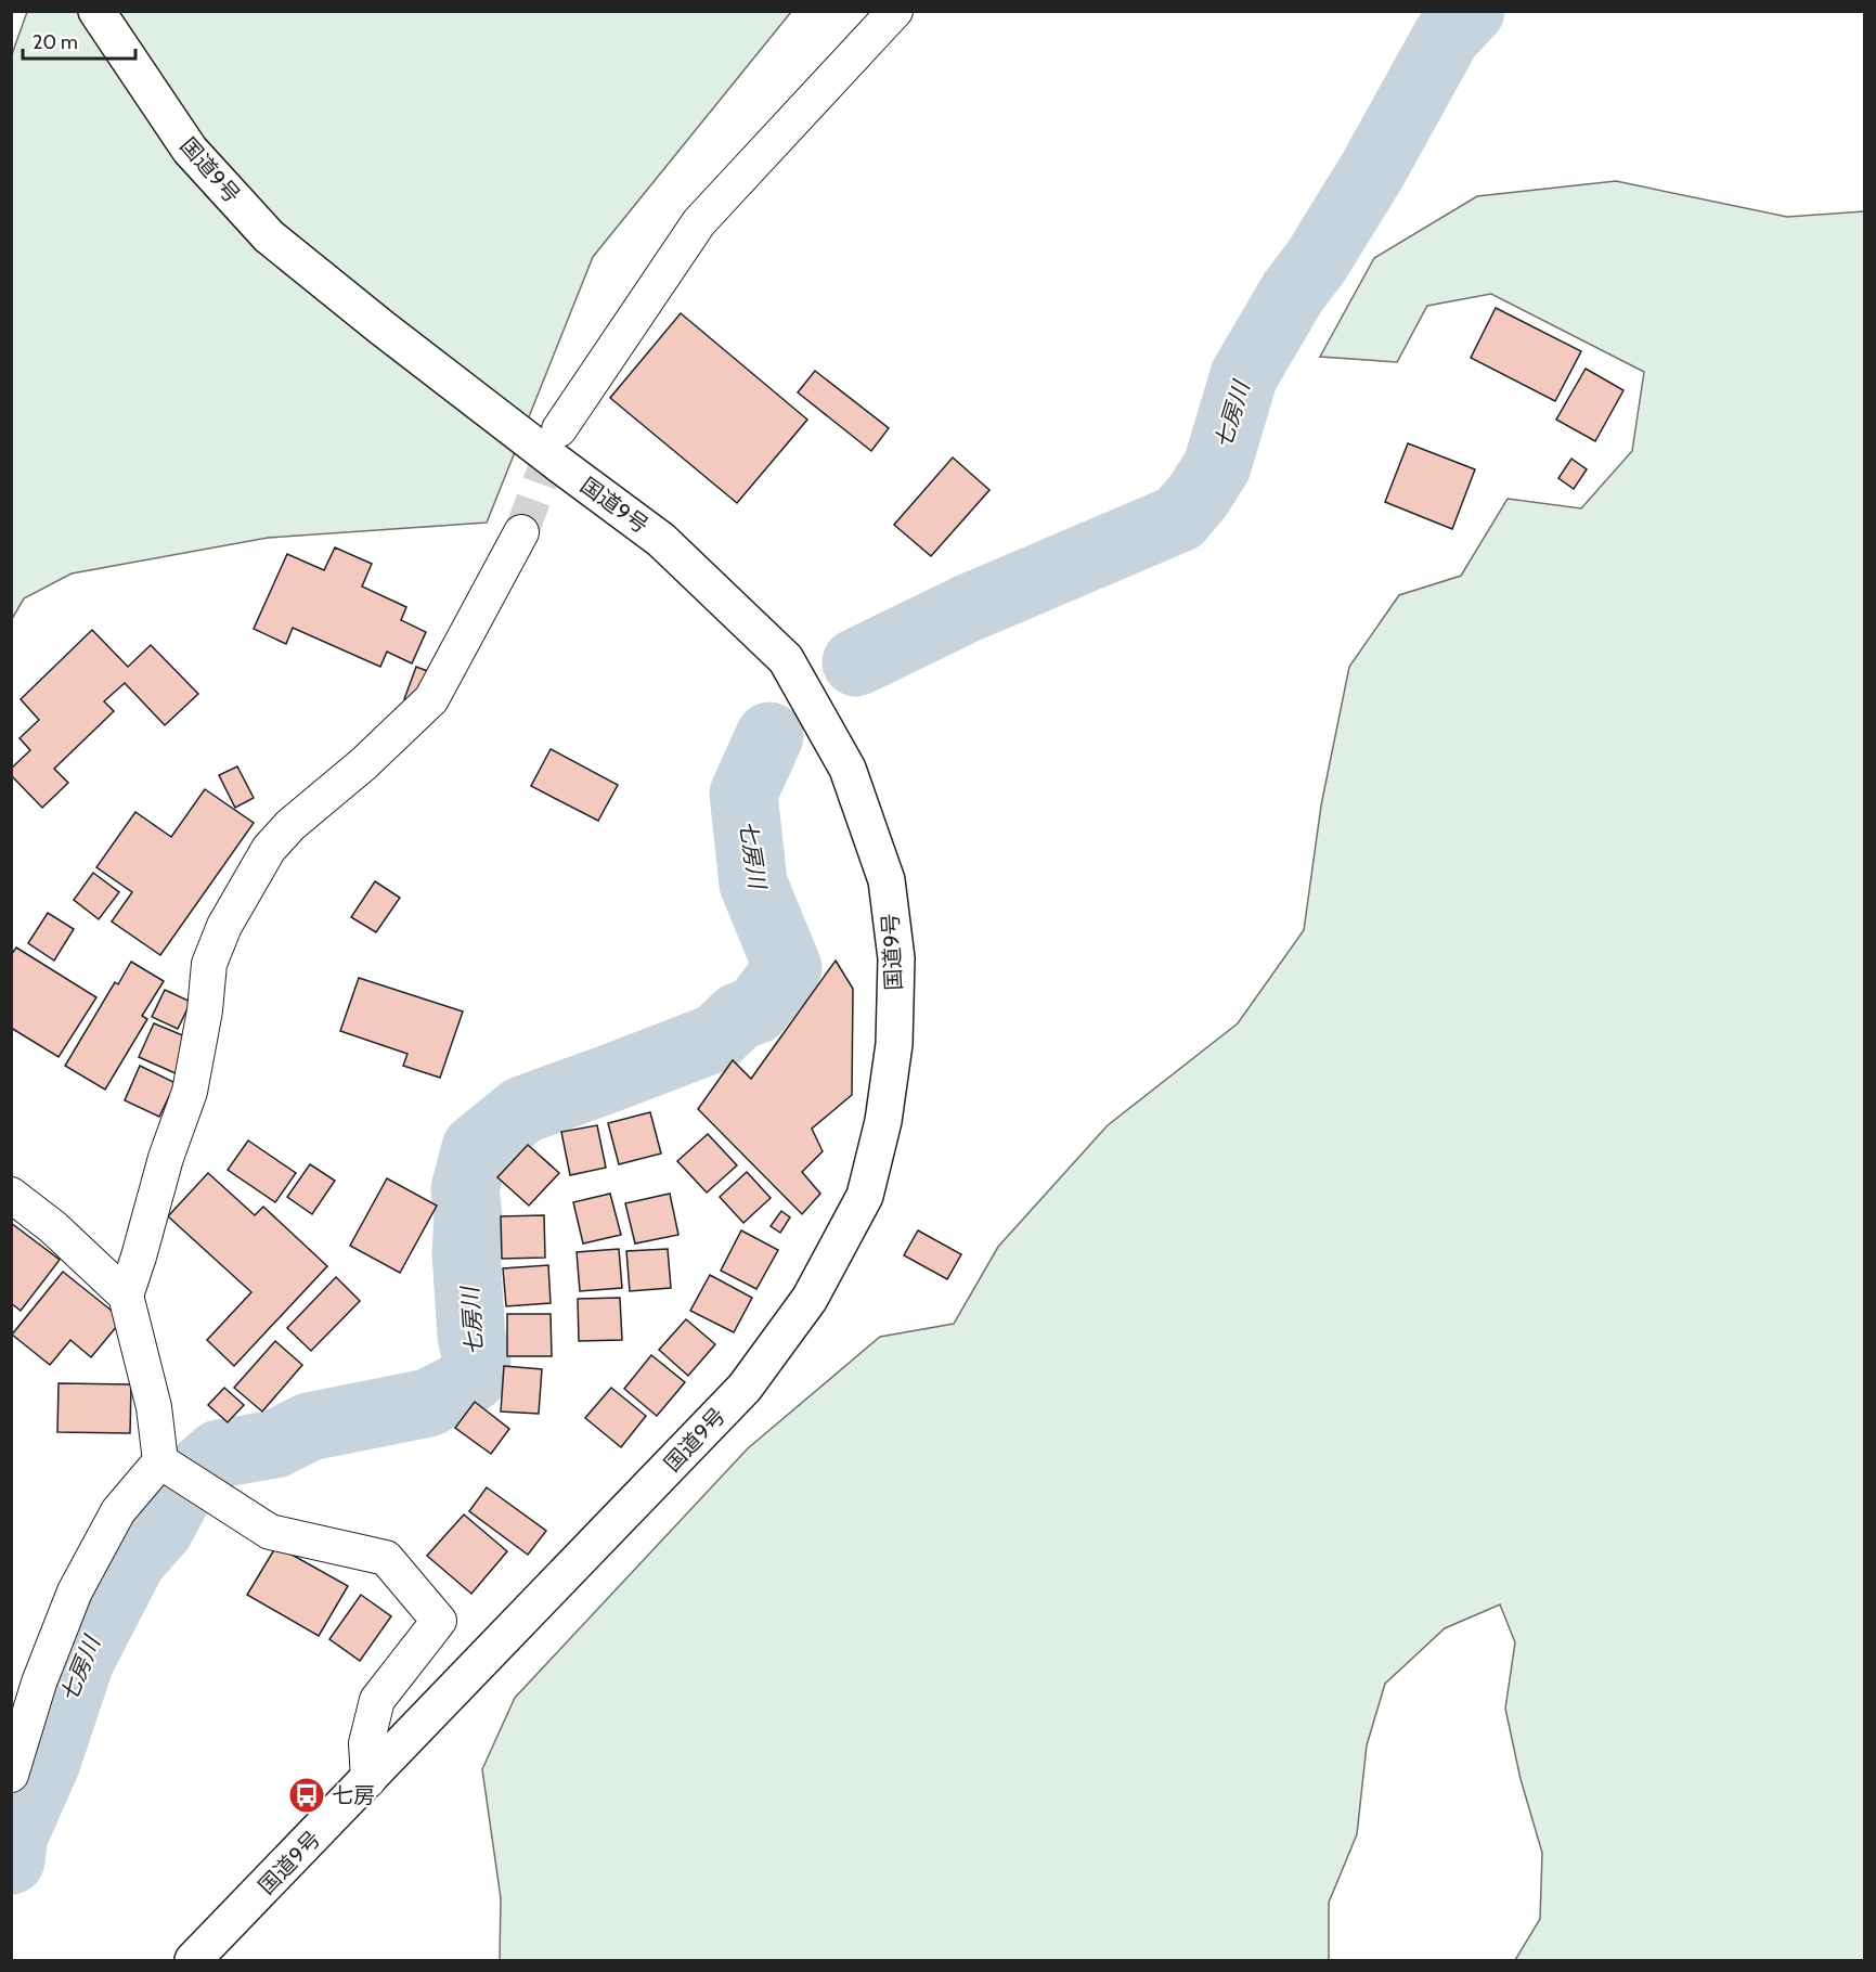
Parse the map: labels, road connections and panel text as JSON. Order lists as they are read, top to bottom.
{
  "streets": {
    "highway": ["国道9号"]
  },
  "water": ["七房川"],
  "places": {
    "bus stop": ["七房"]
  },
  "scale_bar": "20 m"
}
